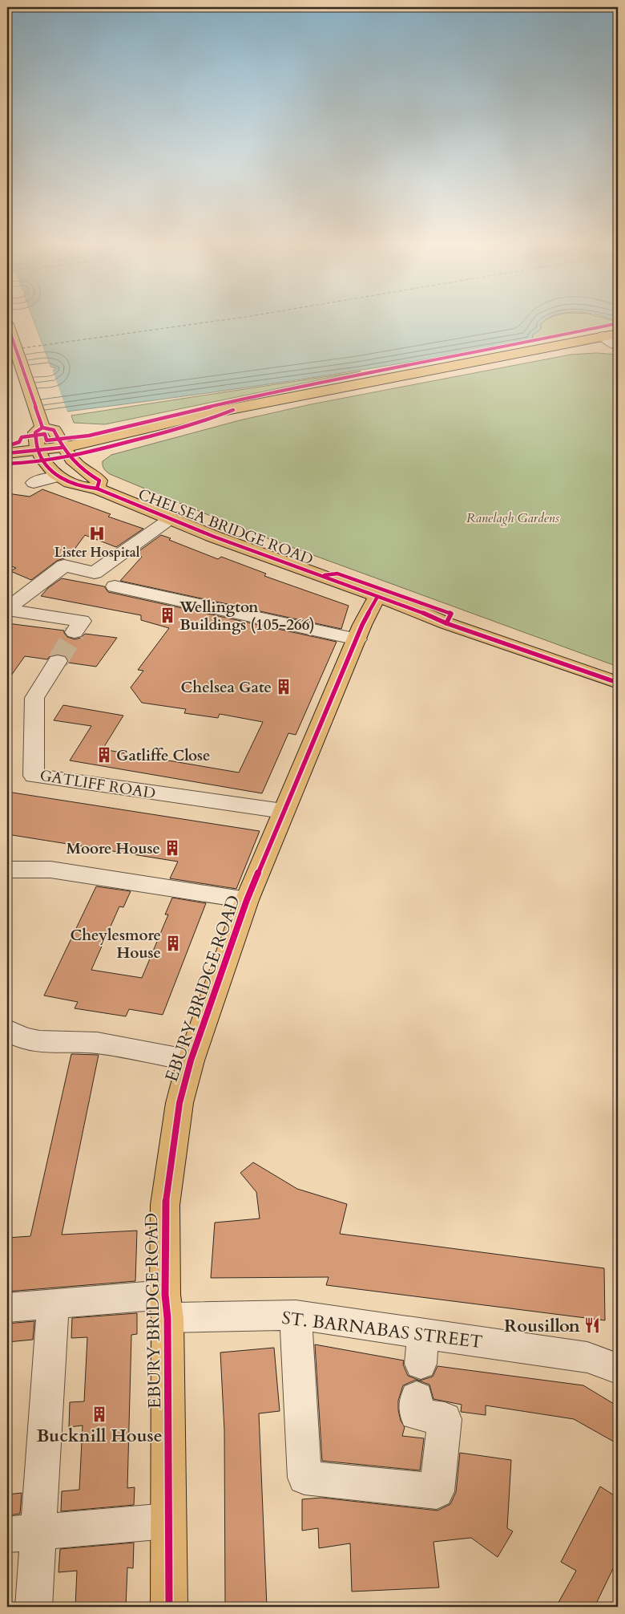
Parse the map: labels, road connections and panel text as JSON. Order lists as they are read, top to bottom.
{
  "streets": {
    "main road": ["CHELSEA BRIDGE ROAD", "EBURY BRIDGE ROAD"],
    "street": ["GATLIFF ROAD", "ST. BARNABAS STREET"]
  },
  "crossings": [
    ["CHELSEA BRIDGE ROAD", "EBURY BRIDGE ROAD"],
    ["GATLIFF ROAD", "EBURY BRIDGE ROAD"],
    ["EBURY BRIDGE ROAD", "ST. BARNABAS STREET"]
  ],
  "parks": ["Ranelagh Gardens"],
  "places": {
    "hospital": ["Lister Hospital"],
    "building": [
      "Wellington Buildings (105-266)",
      "Chelsea Gate",
      "Gatliffe Close",
      "Moore House",
      "Cheylesmore House",
      "Bucknill House"
    ],
    "restaurant": ["Rousillon"]
  }
}
